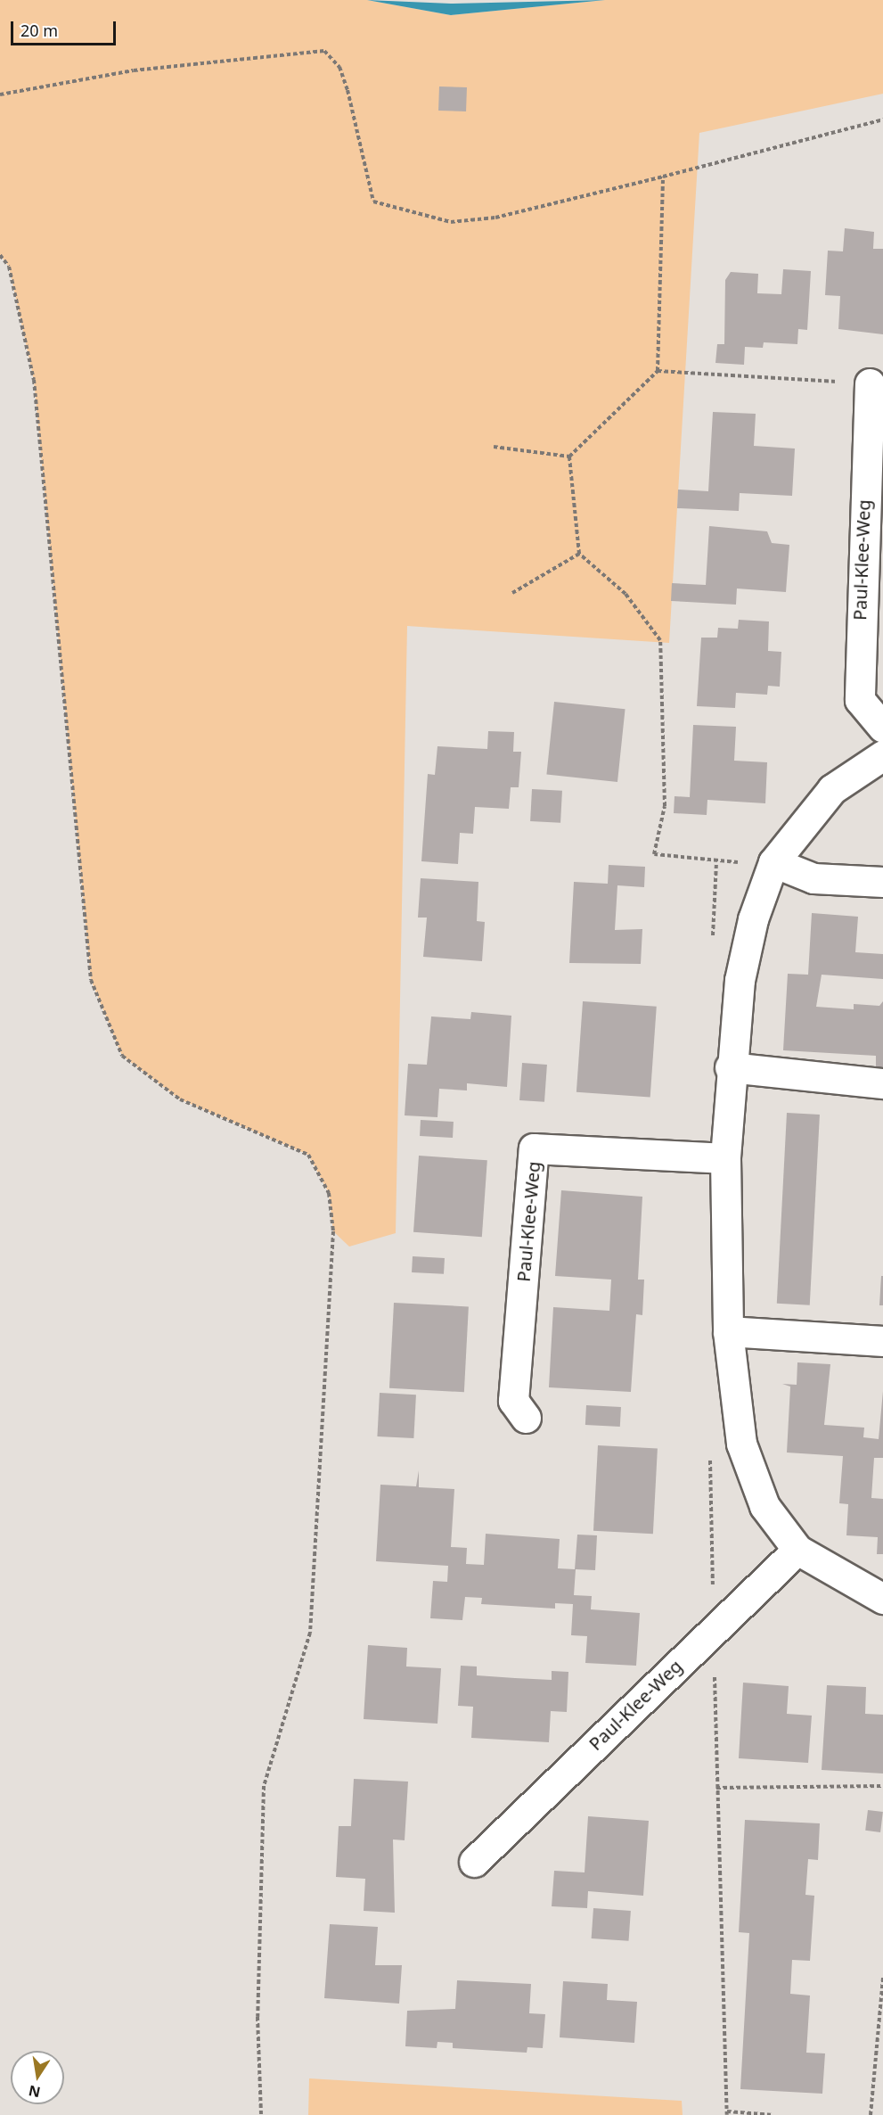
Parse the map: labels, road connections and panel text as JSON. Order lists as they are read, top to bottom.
{
  "streets": {
    "street": ["Paul-Klee-Weg"]
  },
  "scale_bar": "20 m",
  "north": "bottom"
}
